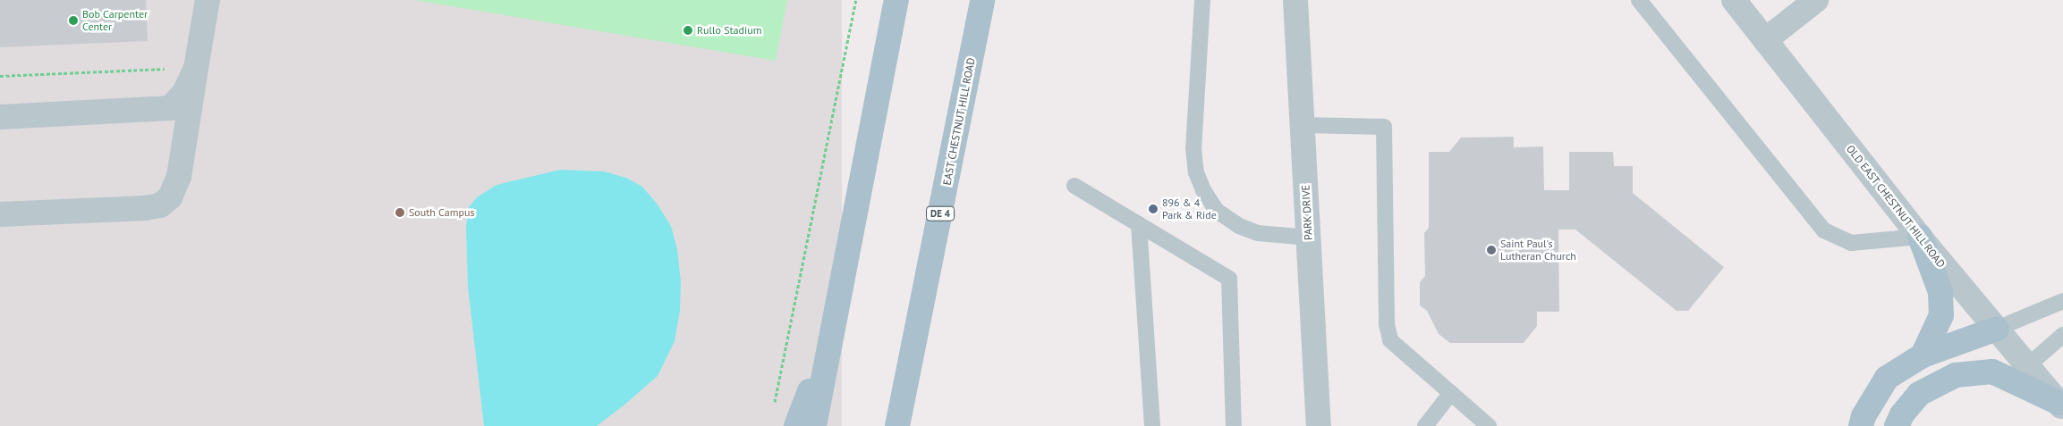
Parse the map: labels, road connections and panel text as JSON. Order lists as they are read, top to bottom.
{
  "streets": {
    "main road": ["EAST CHESTNUT HILL ROAD", "DE 4"],
    "street": ["OLD EAST CHESTNUT HILL ROAD", "PARK DRIVE"]
  },
  "places": [
    "Bob Carpenter Center",
    "Rullo Stadium",
    "896 & 4 Park & Ride",
    "South Campus",
    "Saint Paul's Lutheran Church"
  ]
}
